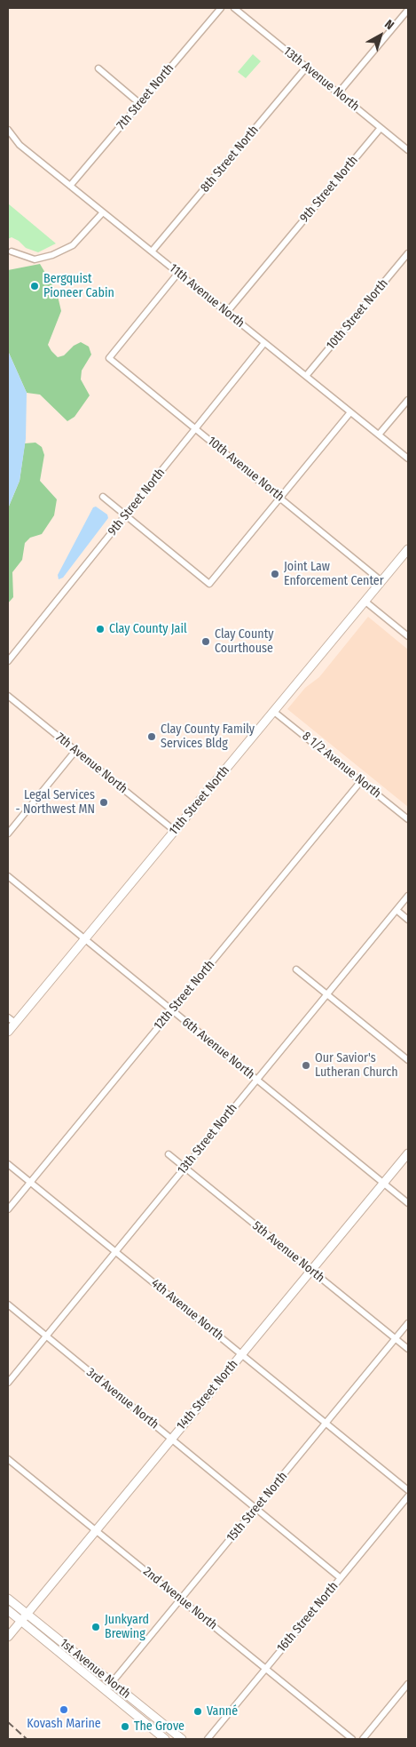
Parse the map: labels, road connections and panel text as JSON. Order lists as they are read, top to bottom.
{
  "streets": {
    "street": [
      "13th Avenue North",
      "7th Street North",
      "8th Street North",
      "9th Street North",
      "11th Avenue North",
      "10th Street North",
      "10th Avenue North",
      "7th Avenue North",
      "8 1/2 Avenue North",
      "11th Street North",
      "12th Street North",
      "6th Avenue North",
      "13th Street North",
      "5th Avenue North",
      "4th Avenue North",
      "14th Street North",
      "3rd Avenue North",
      "15th Street North",
      "2nd Avenue North",
      "16th Street North",
      "1st Avenue North"
    ]
  },
  "crossings": [
    ["13th Avenue North", "8th Street North"],
    ["13th Avenue North", "9th Street North"],
    ["7th Street North", "11th Avenue North"],
    ["8th Street North", "11th Avenue North"],
    ["9th Street North", "11th Avenue North"],
    ["9th Street North", "10th Avenue North"],
    ["11th Avenue North", "10th Street North"],
    ["11th Avenue North", "10th Avenue North"],
    ["10th Avenue North", "11th Street North"],
    ["7th Avenue North", "11th Street North"],
    ["8 1/2 Avenue North", "11th Street North"],
    ["8 1/2 Avenue North", "12th Street North"],
    ["11th Street North", "6th Avenue North"],
    ["12th Street North", "6th Avenue North"],
    ["12th Street North", "4th Avenue North"],
    ["6th Avenue North", "13th Street North"],
    ["6th Avenue North", "14th Street North"],
    ["13th Street North", "5th Avenue North"],
    ["13th Street North", "4th Avenue North"],
    ["13th Street North", "3rd Avenue North"],
    ["5th Avenue North", "14th Street North"],
    ["5th Avenue North", "15th Street North"],
    ["4th Avenue North", "14th Street North"],
    ["4th Avenue North", "15th Street North"],
    ["14th Street North", "3rd Avenue North"],
    ["14th Street North", "2nd Avenue North"],
    ["14th Street North", "1st Avenue North"],
    ["3rd Avenue North", "15th Street North"],
    ["3rd Avenue North", "16th Street North"],
    ["15th Street North", "2nd Avenue North"],
    ["15th Street North", "1st Avenue North"],
    ["2nd Avenue North", "16th Street North"]
  ],
  "places": [
    "Bergquist Pioneer Cabin",
    "Joint Law Enforcement Center",
    "Clay County Jail",
    "Clay County Courthouse",
    "Clay County Family Services Bldg",
    "Legal Services - Northwest MN",
    "Our Savior's Lutheran Church",
    "Junkyard Brewing",
    "Kovash Marine",
    "Vanné",
    "The Grove"
  ],
  "north": "top right"
}
